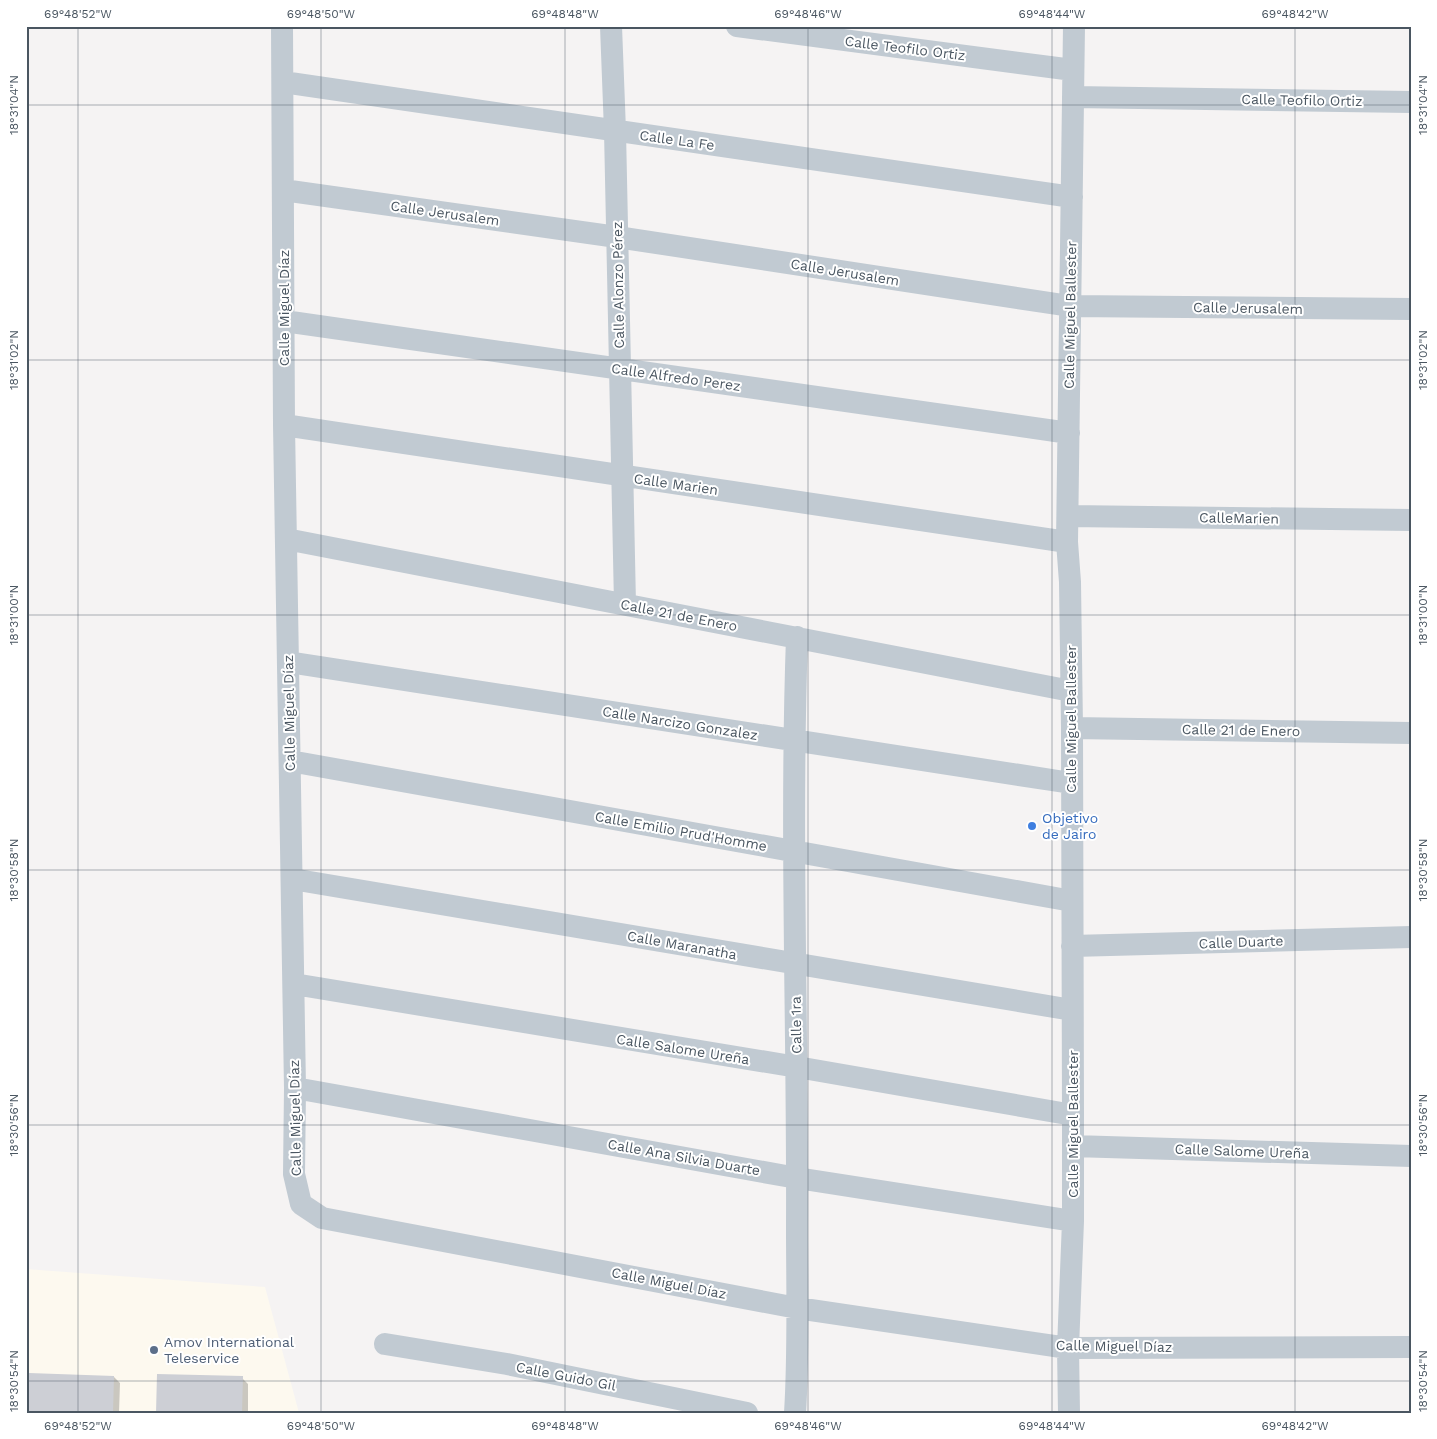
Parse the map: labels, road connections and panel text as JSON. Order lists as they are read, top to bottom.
{
  "streets": {
    "street": [
      "Calle Teofilo Ortiz",
      "Calle La Fe",
      "Calle Jerusalem",
      "Calle Alonzo Pérez",
      "Calle Miguel Díaz",
      "Calle Miguel Ballester",
      "Calle Alfredo Perez",
      "Calle Marien",
      "CalleMarien",
      "Calle 21 de Enero",
      "Calle Narcizo Gonzalez",
      "Calle Emilio Prud'Homme",
      "Calle Duarte",
      "Calle Maranatha",
      "Calle 1ra",
      "Calle Salome Ureña",
      "Calle Ana Silvia Duarte",
      "Calle Guido Gil"
    ]
  },
  "crossings": [
    ["Calle Teofilo Ortiz", "Calle Miguel Ballester"],
    ["Calle La Fe", "Calle Alonzo Pérez"],
    ["Calle La Fe", "Calle Miguel Díaz"],
    ["Calle La Fe", "Calle Miguel Ballester"],
    ["Calle Jerusalem", "Calle Alonzo Pérez"],
    ["Calle Jerusalem", "Calle Miguel Díaz"],
    ["Calle Jerusalem", "Calle Miguel Ballester"],
    ["Calle Alonzo Pérez", "Calle Alfredo Perez"],
    ["Calle Alonzo Pérez", "Calle Marien"],
    ["Calle Alonzo Pérez", "Calle 21 de Enero"],
    ["Calle Miguel Díaz", "Calle Miguel Ballester"],
    ["Calle Miguel Díaz", "Calle Alfredo Perez"],
    ["Calle Miguel Díaz", "Calle Marien"],
    ["Calle Miguel Díaz", "Calle 21 de Enero"],
    ["Calle Miguel Díaz", "Calle Narcizo Gonzalez"],
    ["Calle Miguel Díaz", "Calle Emilio Prud'Homme"],
    ["Calle Miguel Díaz", "Calle Maranatha"],
    ["Calle Miguel Díaz", "Calle 1ra"],
    ["Calle Miguel Díaz", "Calle Salome Ureña"],
    ["Calle Miguel Díaz", "Calle Ana Silvia Duarte"],
    ["Calle Miguel Ballester", "Calle Alfredo Perez"],
    ["Calle Miguel Ballester", "Calle Marien"],
    ["Calle Miguel Ballester", "CalleMarien"],
    ["Calle Miguel Ballester", "Calle 21 de Enero"],
    ["Calle Miguel Ballester", "Calle Narcizo Gonzalez"],
    ["Calle Miguel Ballester", "Calle Emilio Prud'Homme"],
    ["Calle Miguel Ballester", "Calle Duarte"],
    ["Calle Miguel Ballester", "Calle Maranatha"],
    ["Calle Miguel Ballester", "Calle Salome Ureña"],
    ["Calle Miguel Ballester", "Calle Ana Silvia Duarte"],
    ["Calle 21 de Enero", "Calle 1ra"],
    ["Calle Narcizo Gonzalez", "Calle 1ra"],
    ["Calle Emilio Prud'Homme", "Calle 1ra"],
    ["Calle Maranatha", "Calle 1ra"],
    ["Calle 1ra", "Calle Salome Ureña"],
    ["Calle 1ra", "Calle Ana Silvia Duarte"]
  ],
  "places": ["Objetivo de Jairo", "Amov International Teleservice"],
  "coordinates": [
    "69°48'52\"W",
    "69°48'50\"W",
    "69°48'48\"W",
    "69°48'46\"W",
    "69°48'44\"W",
    "69°48'42\"W",
    "18°31'04\"N",
    "18°31'02\"N",
    "18°31'00\"N",
    "18°30'58\"N",
    "18°30'56\"N",
    "18°30'54\"N"
  ]
}
